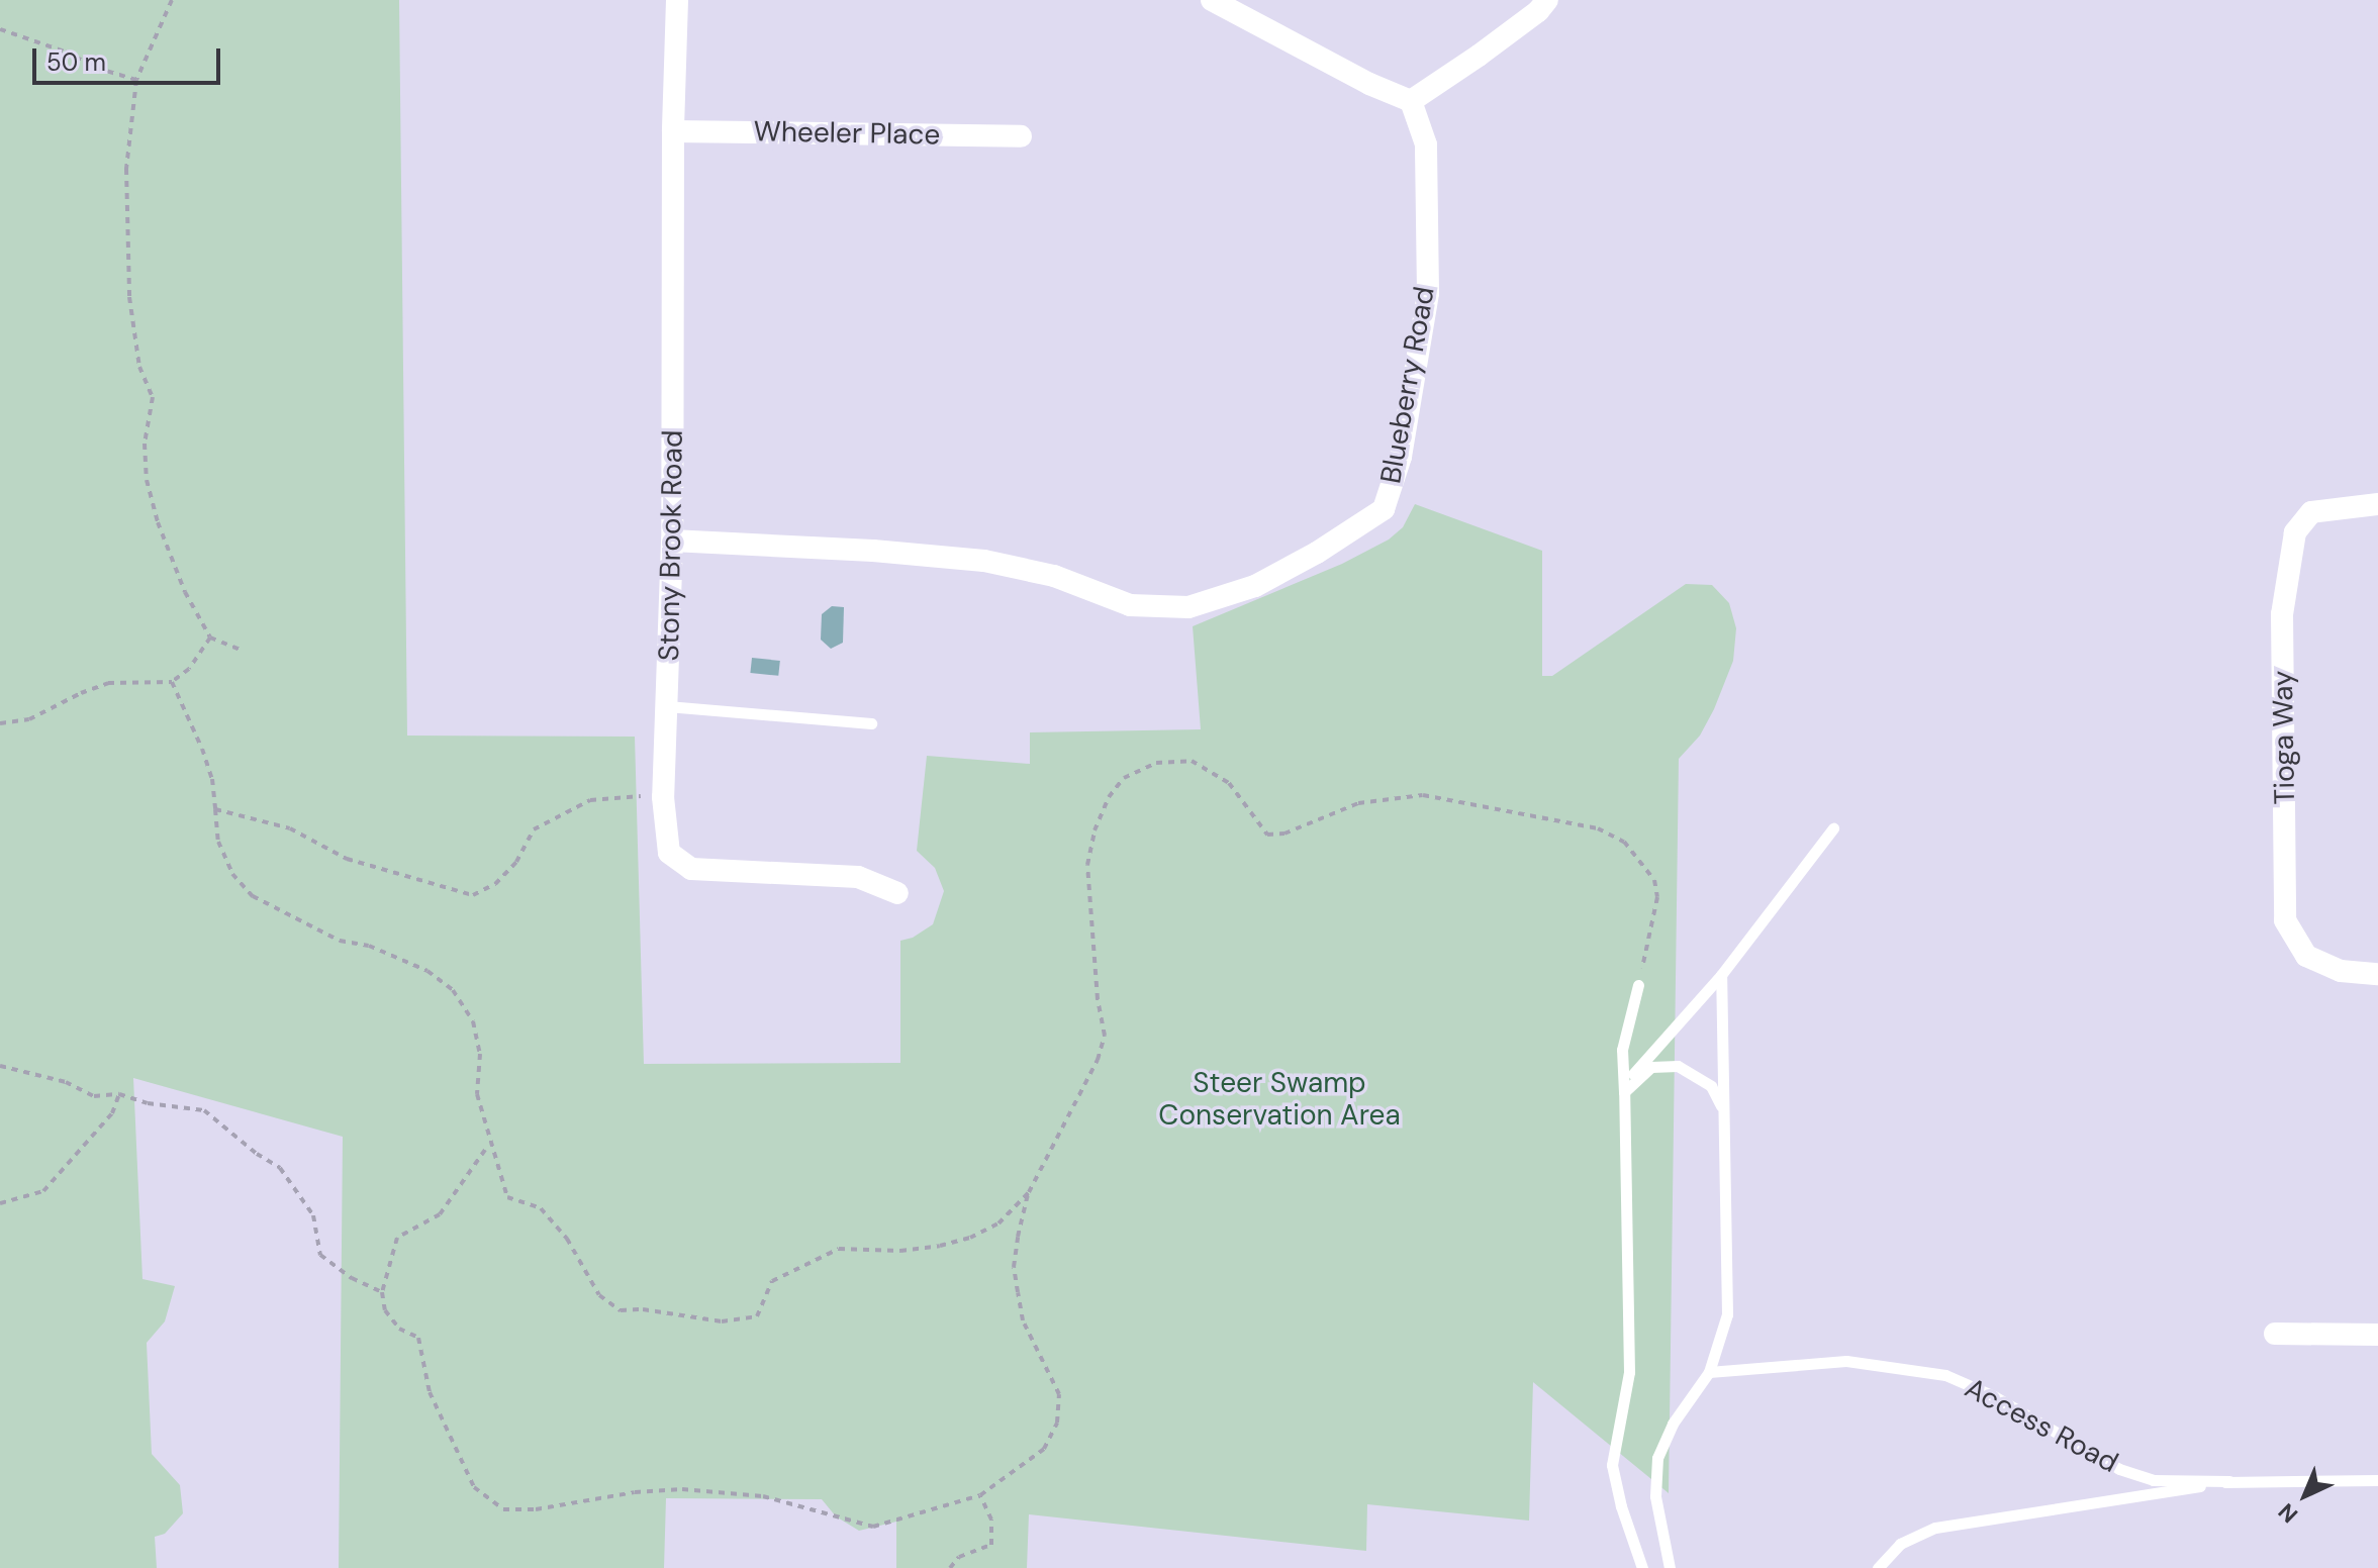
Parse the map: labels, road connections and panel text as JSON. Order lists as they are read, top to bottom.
{
  "streets": {
    "street": [
      "Wheeler Place",
      "Blueberry Road",
      "Stony Brook Road",
      "Tioga Way"
    ],
    "lane": ["Access Road"]
  },
  "crossings": [
    ["Wheeler Place", "Stony Brook Road"],
    ["Blueberry Road", "Stony Brook Road"]
  ],
  "parks": ["Steer Swamp Conservation Area"],
  "scale_bar": "50 m",
  "north": "bottom left"
}
